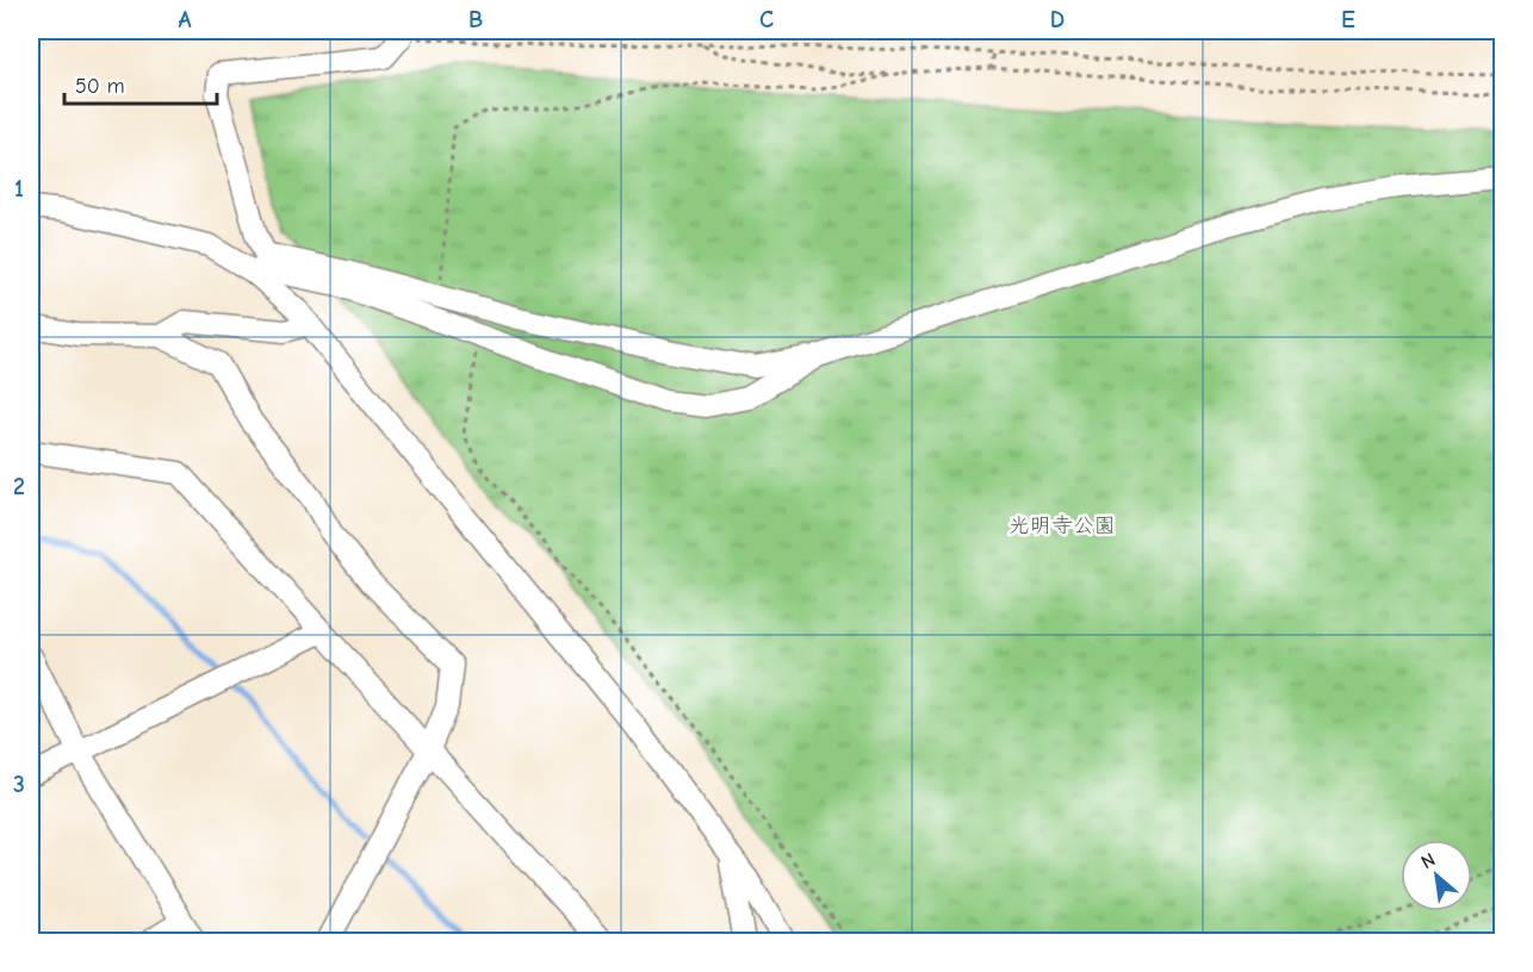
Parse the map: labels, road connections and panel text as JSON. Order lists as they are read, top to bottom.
{
  "parks": ["光明寺公園"],
  "scale_bar": "50 m",
  "north": "top left",
  "grid": {
    "columns": [
      "A",
      "B",
      "C",
      "D",
      "E"
    ],
    "rows": ["1", "2", "3"]
  }
}
